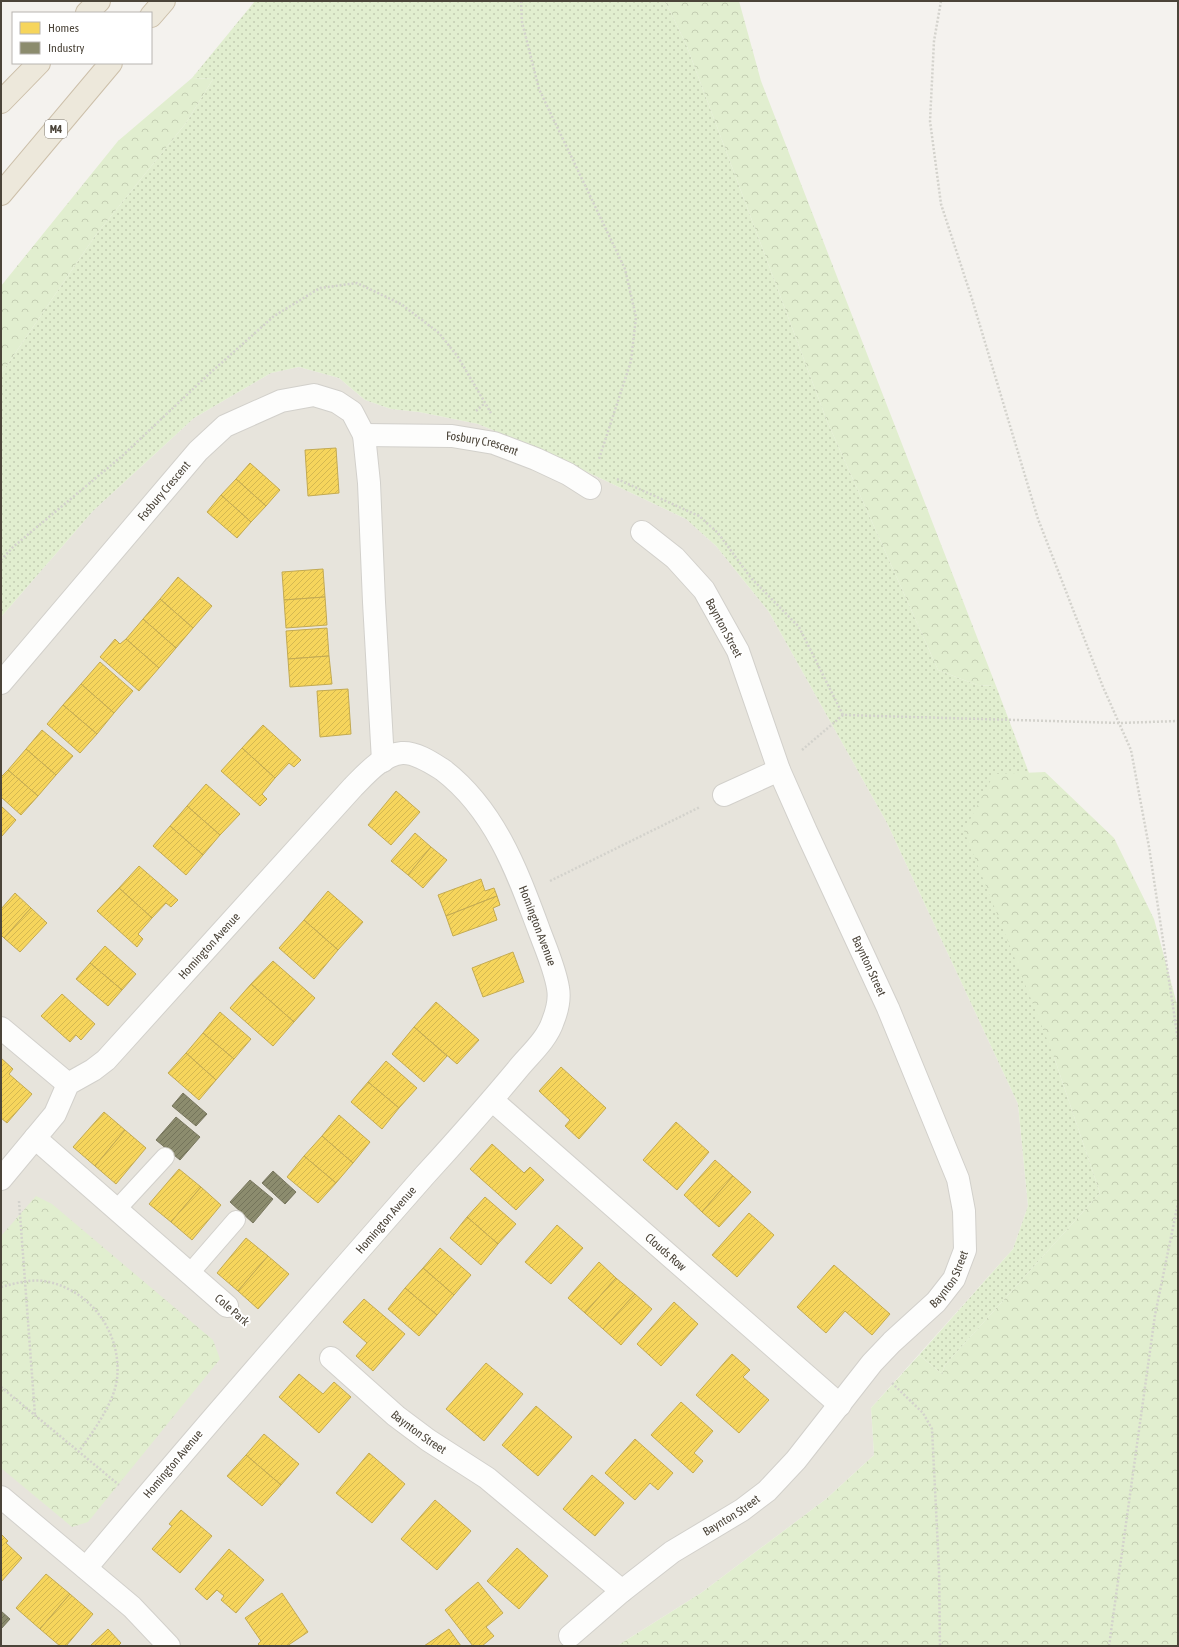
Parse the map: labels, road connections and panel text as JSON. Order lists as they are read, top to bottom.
{
  "streets": {
    "highway": ["M4"],
    "street": [
      "Fosbury Crescent",
      "Baynton Street",
      "Homington Avenue",
      "Clouds Row",
      "Cole Park"
    ]
  },
  "crossings": [
    ["Fosbury Crescent", "Homington Avenue"],
    ["Baynton Street", "Clouds Row"],
    ["Homington Avenue", "Clouds Row"]
  ],
  "legend": ["Homes", "Industry"]
}
